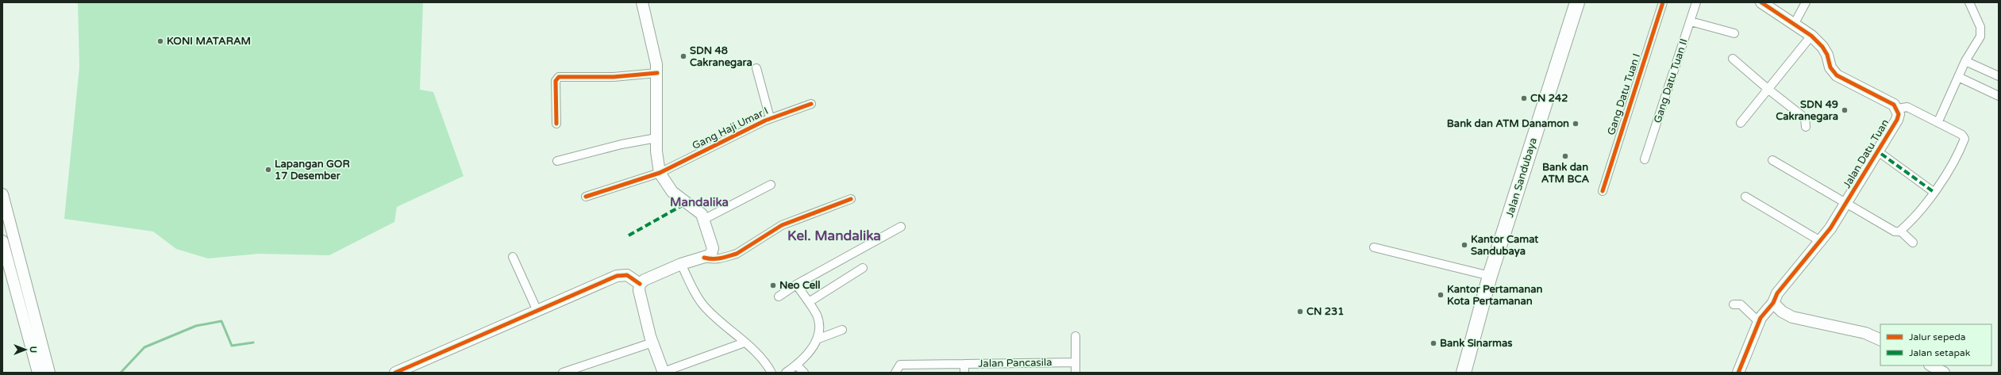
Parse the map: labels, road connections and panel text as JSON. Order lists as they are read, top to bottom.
{
  "streets": {
    "highway": ["Jalan Sandubaya"],
    "street": [
      "Gang Datu Tuan II",
      "Gang Datu Tuan I",
      "Gang Haji Umar I",
      "Jalan Datu Tuan",
      "Jalan Pancasila"
    ]
  },
  "districts": ["Mandalika", "Kel. Mandalika"],
  "places": [
    "KONI MATARAM",
    "SDN 48 Cakranegara",
    "CN 242",
    "SDN 49 Cakranegara",
    "Bank dan ATM Danamon",
    "Bank dan ATM BCA",
    "Lapangan GOR 17 Desember",
    "Kantor Camat Sandubaya",
    "Neo Cell",
    "Kantor Pertamanan Kota Pertamanan",
    "CN 231",
    "Bank Sinarmas"
  ],
  "legend": ["Jalur sepeda", "Jalan setapak"],
  "north": "right"
}
